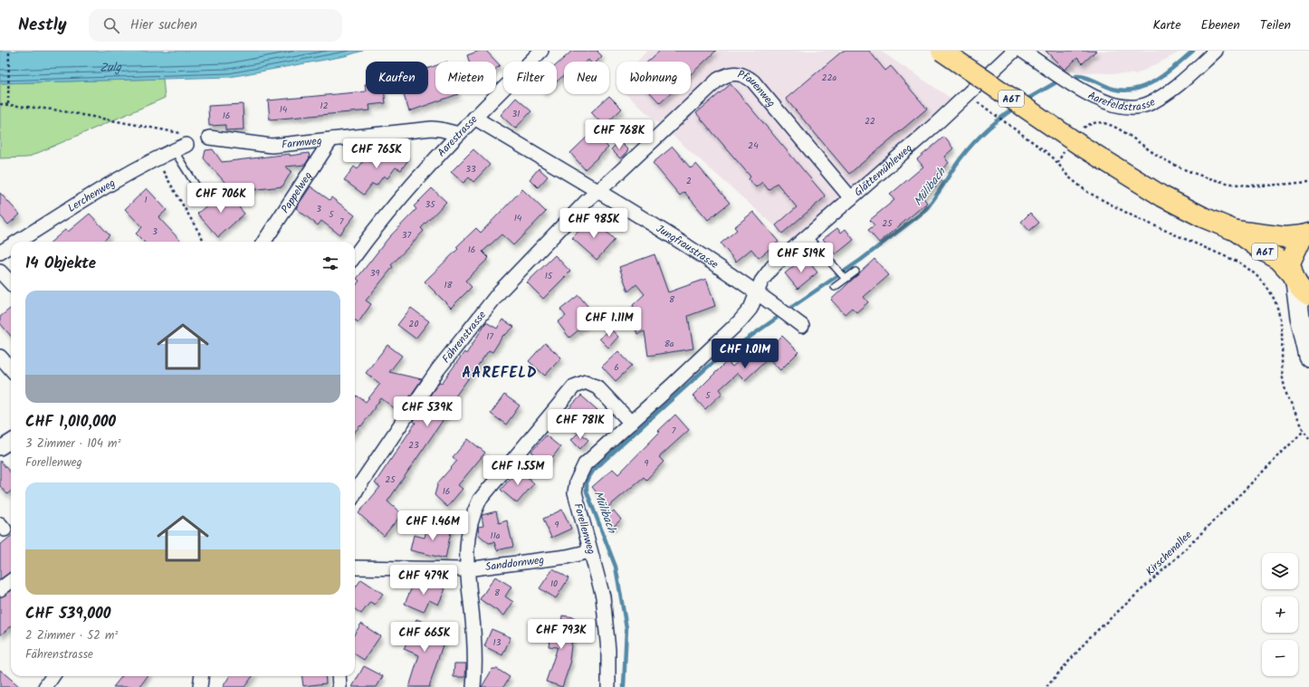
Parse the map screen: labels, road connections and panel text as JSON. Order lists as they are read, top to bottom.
{
  "streets": {
    "main road": ["A6T"],
    "street": [
      "Pfauenweg",
      "Aarefeldstrasse",
      "Aarestrasse",
      "Farmweg",
      "Glättemühleweg",
      "Pappelweg",
      "Lerchenweg",
      "Jungfraustrasse",
      "Fährenstrasse",
      "Forellenweg",
      "Sanddornweg"
    ],
    "path": ["Kirschenallee"]
  },
  "crossings": [
    ["Pfauenweg", "Glättemühleweg"],
    ["Pfauenweg", "Jungfraustrasse"],
    ["Pfauenweg", "Fährenstrasse"],
    ["Aarestrasse", "Farmweg"],
    ["Aarestrasse", "Jungfraustrasse"],
    ["Farmweg", "Pappelweg"],
    ["Glättemühleweg", "Jungfraustrasse"],
    ["Glättemühleweg", "Forellenweg"],
    ["Jungfraustrasse", "Fährenstrasse"],
    ["Jungfraustrasse", "Forellenweg"],
    ["Forellenweg", "Sanddornweg"]
  ],
  "districts": ["AAREFELD"],
  "water": ["Zulg", "Mülibach"],
  "house_numbers": [
    "22a",
    "12",
    "14",
    "31",
    "16",
    "22",
    "24",
    "33",
    "2",
    "1",
    "35",
    "3",
    "5",
    "14",
    "7",
    "25",
    "3",
    "37",
    "16",
    "39",
    "15",
    "18",
    "8",
    "20",
    "17",
    "8a",
    "6",
    "5",
    "7",
    "23",
    "9",
    "25",
    "16",
    "9",
    "11a",
    "10",
    "8",
    "13"
  ],
  "page": {
    "header": "Nestly",
    "search": "Hier suchen",
    "nav": ["Karte", "Ebenen", "Teilen"],
    "chip": [
      "Kaufen",
      "Mieten",
      "Filter",
      "Neu",
      "Wohnung"
    ],
    "price": [
      "CHF 768K",
      "CHF 765K",
      "CHF 706K",
      "CHF 985K",
      "CHF 519K",
      "CHF 1.11M",
      "CHF 1.01M",
      "CHF 539K",
      "CHF 781K",
      "CHF 1.55M",
      "CHF 1.46M",
      "CHF 479K",
      "CHF 793K",
      "CHF 665K"
    ],
    "heading": "14 Objekte",
    "list": [
      {
        "name": "CHF 1,010,000",
        "note": "3 Zimmer · 104 m² · Forellenweg"
      },
      {
        "name": "CHF 539,000",
        "note": "2 Zimmer · 52 m² · Fährenstrasse"
      }
    ],
    "map_buttons": ["+", "−"]
  }
}
